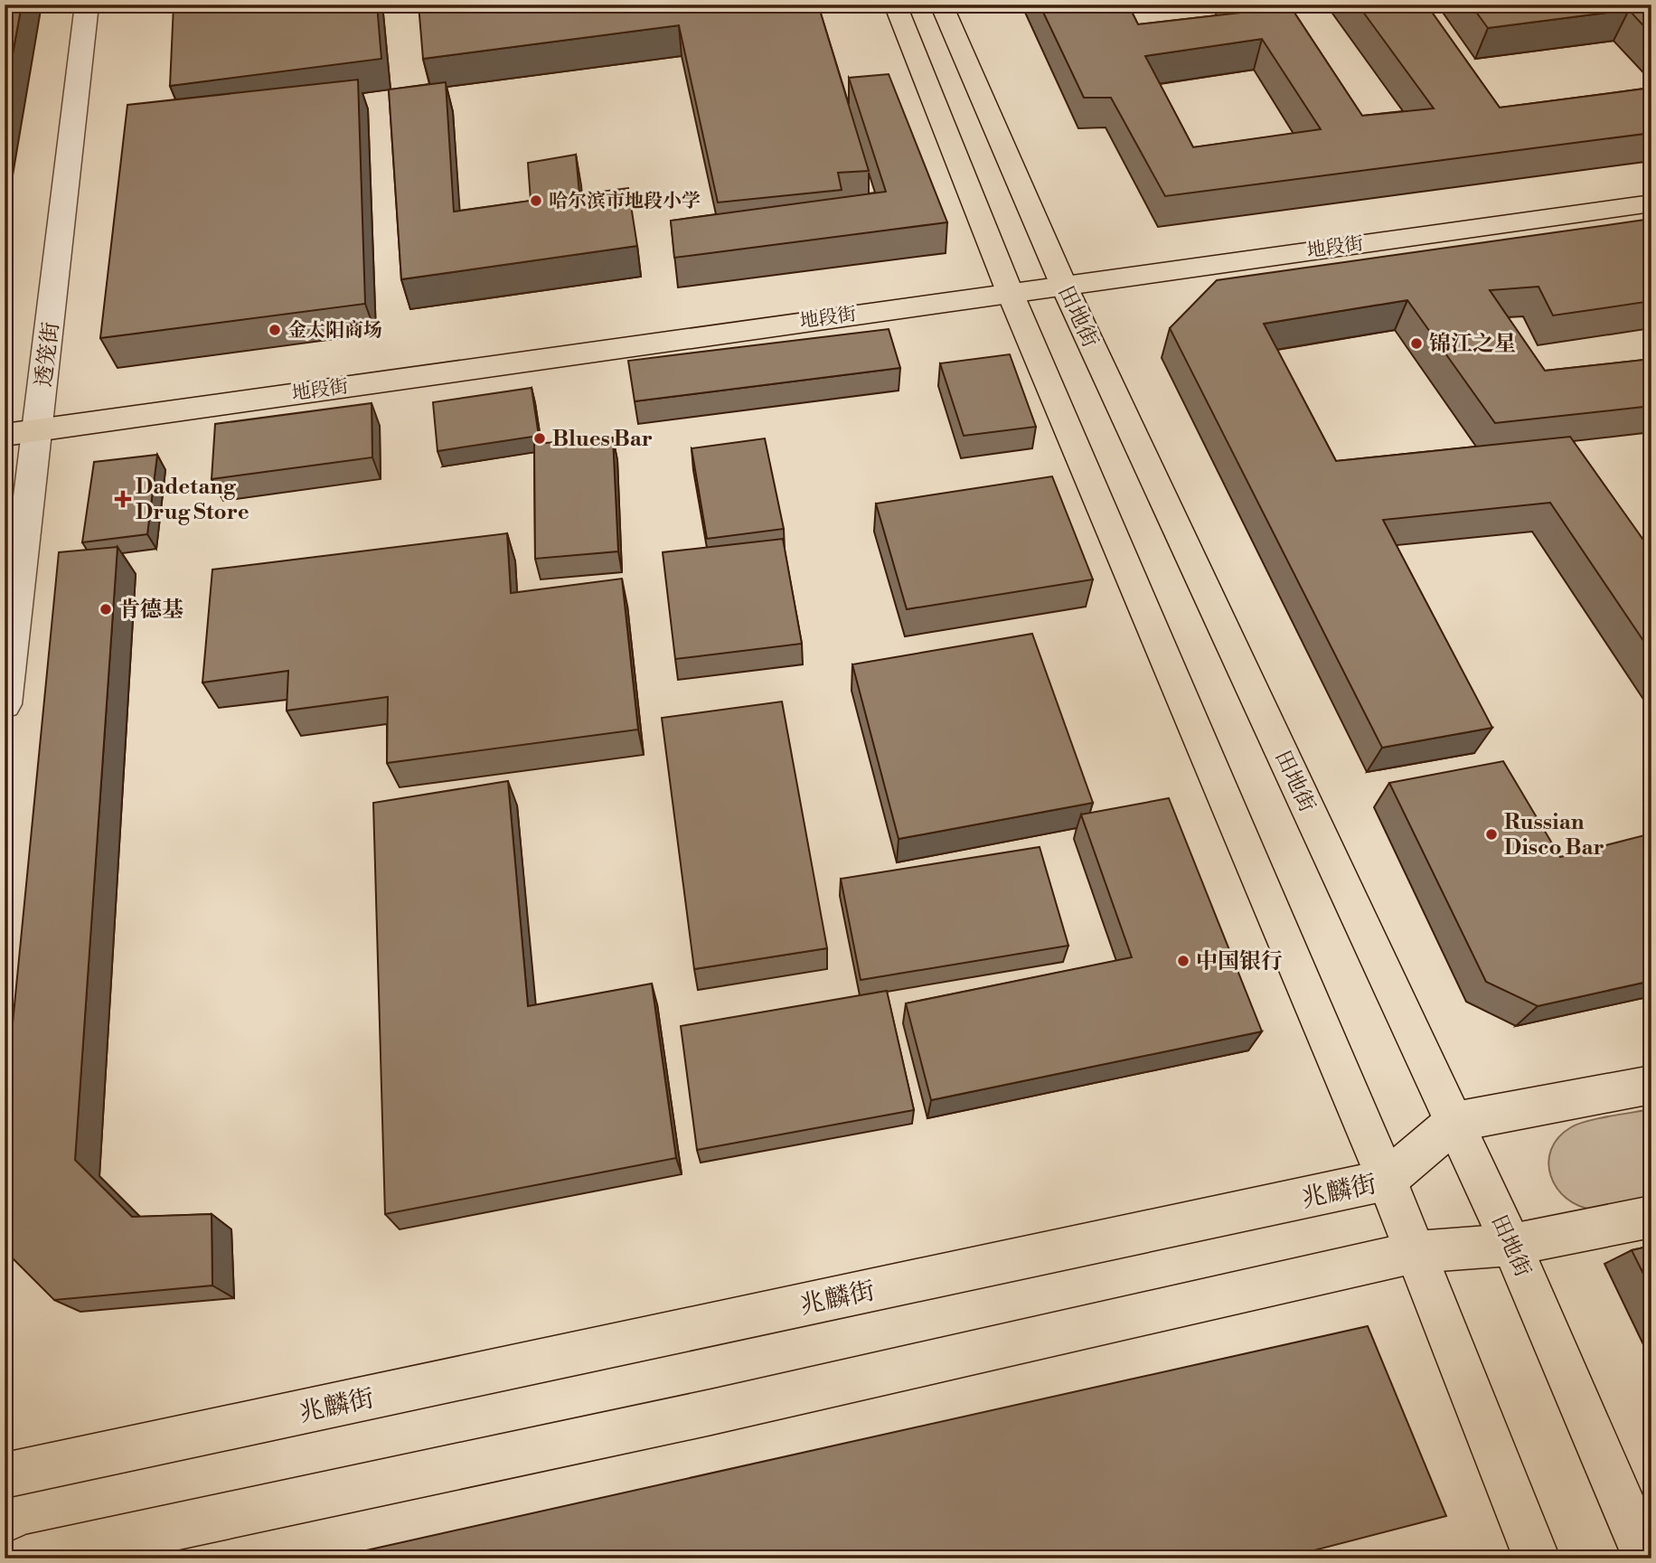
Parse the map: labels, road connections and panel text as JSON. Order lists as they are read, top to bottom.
{
  "streets": {
    "main road": ["地段街", "田地街", "兆麟街"],
    "street": ["透笼街"]
  },
  "crossings": [
    ["地段街", "田地街"],
    ["地段街", "透笼街"],
    ["田地街", "兆麟街"]
  ],
  "places": {
    "other": [
      "哈尔滨市地段小学",
      "金太阳商场",
      "锦江之星",
      "Blues Bar",
      "肯德基",
      "Russian Disco Bar",
      "中国银行"
    ],
    "health": ["Dadetang Drug Store"]
  }
}
